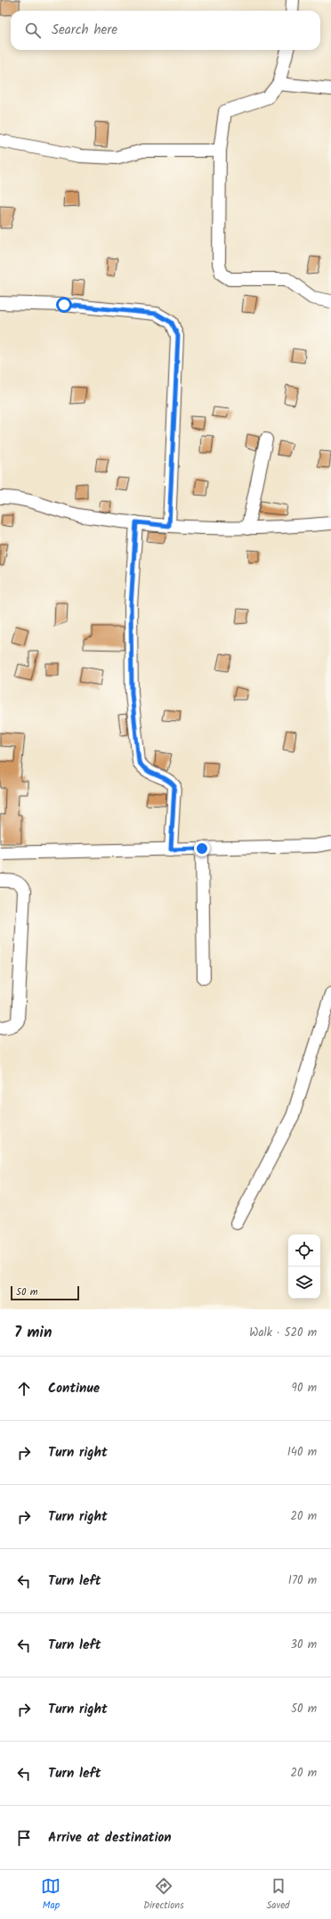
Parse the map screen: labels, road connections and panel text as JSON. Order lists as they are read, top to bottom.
{
  "scale_bar": "50 m",
  "page": {
    "search": "Search here",
    "scale": "50 m",
    "heading": ["7 min", "Walk · 520 m"],
    "list": [
      ["Continue", "90 m"],
      ["Turn right", "140 m"],
      ["Turn right", "20 m"],
      ["Turn left", "170 m"],
      ["Turn left", "30 m"],
      ["Turn right", "50 m"],
      ["Turn left", "20 m"],
      "Arrive at destination"
    ],
    "nav": ["Map", "Directions", "Saved"]
  }
}
